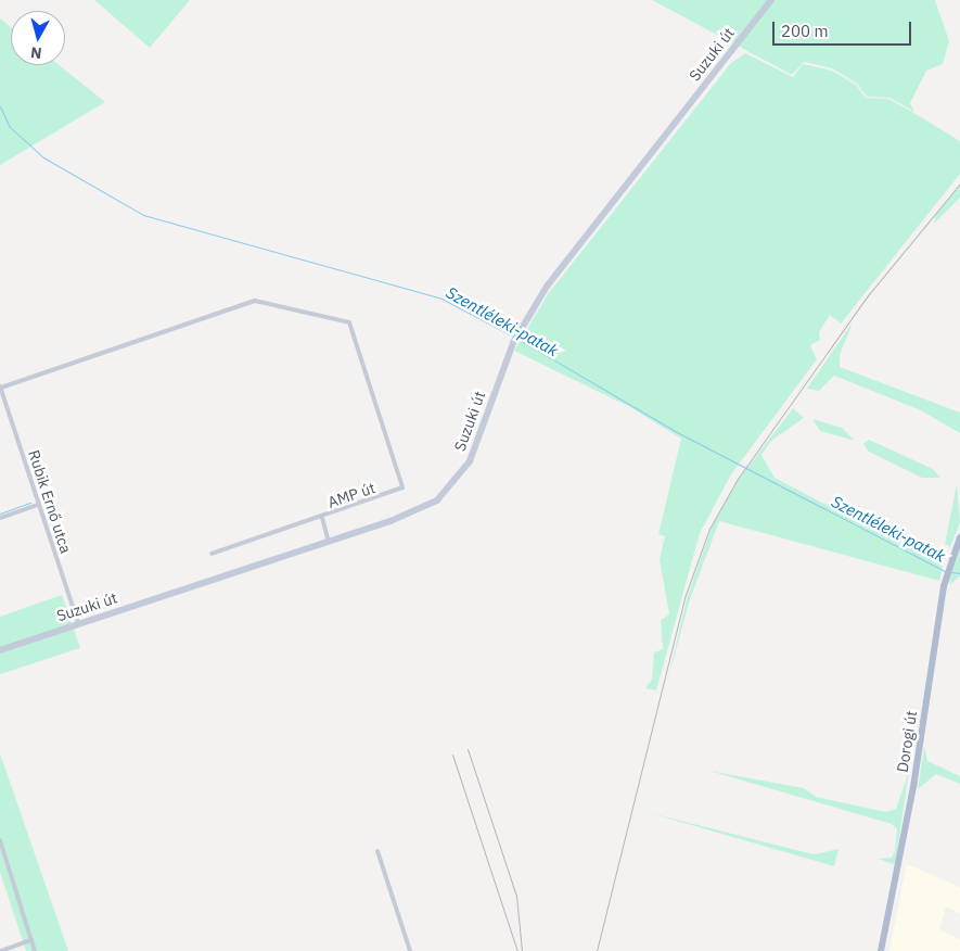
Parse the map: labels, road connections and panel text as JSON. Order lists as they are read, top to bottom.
{
  "streets": {
    "main road": ["Suzuki út", "Dorogi út"],
    "street": ["AMP út", "Rubik Ernő utca"]
  },
  "crossings": [
    ["Suzuki út", "Rubik Ernő utca"],
    ["AMP út", "Rubik Ernő utca"]
  ],
  "water": ["Szentléleki-patak"],
  "scale_bar": "200 m",
  "north": "bottom"
}
